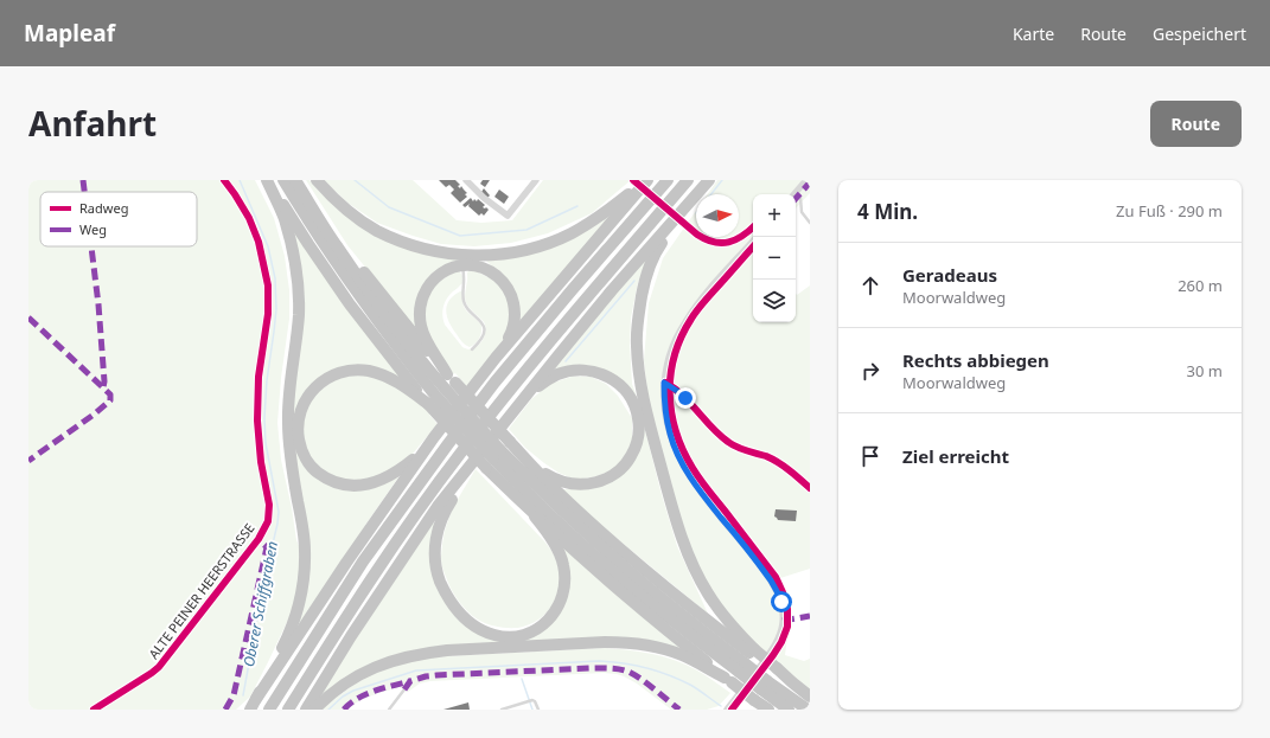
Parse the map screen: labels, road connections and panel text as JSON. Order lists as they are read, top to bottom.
{
  "streets": {
    "street": ["ALTE PEINER HEERSTRASSE"]
  },
  "water": ["Oberer Schiffgraben"],
  "legend": ["Radweg", "Weg"],
  "north": "right",
  "page": {
    "header": "Mapleaf",
    "nav": ["Karte", "Route", "Gespeichert"],
    "title": "Anfahrt",
    "buttons": "Route",
    "heading": ["4 Min.", "Zu Fuß · 290 m"],
    "map_buttons": ["+", "−"],
    "list": [
      ["Geradeaus", "Moorwaldweg", "260 m"],
      ["Rechts abbiegen", "Moorwaldweg", "30 m"],
      "Ziel erreicht"
    ]
  }
}
